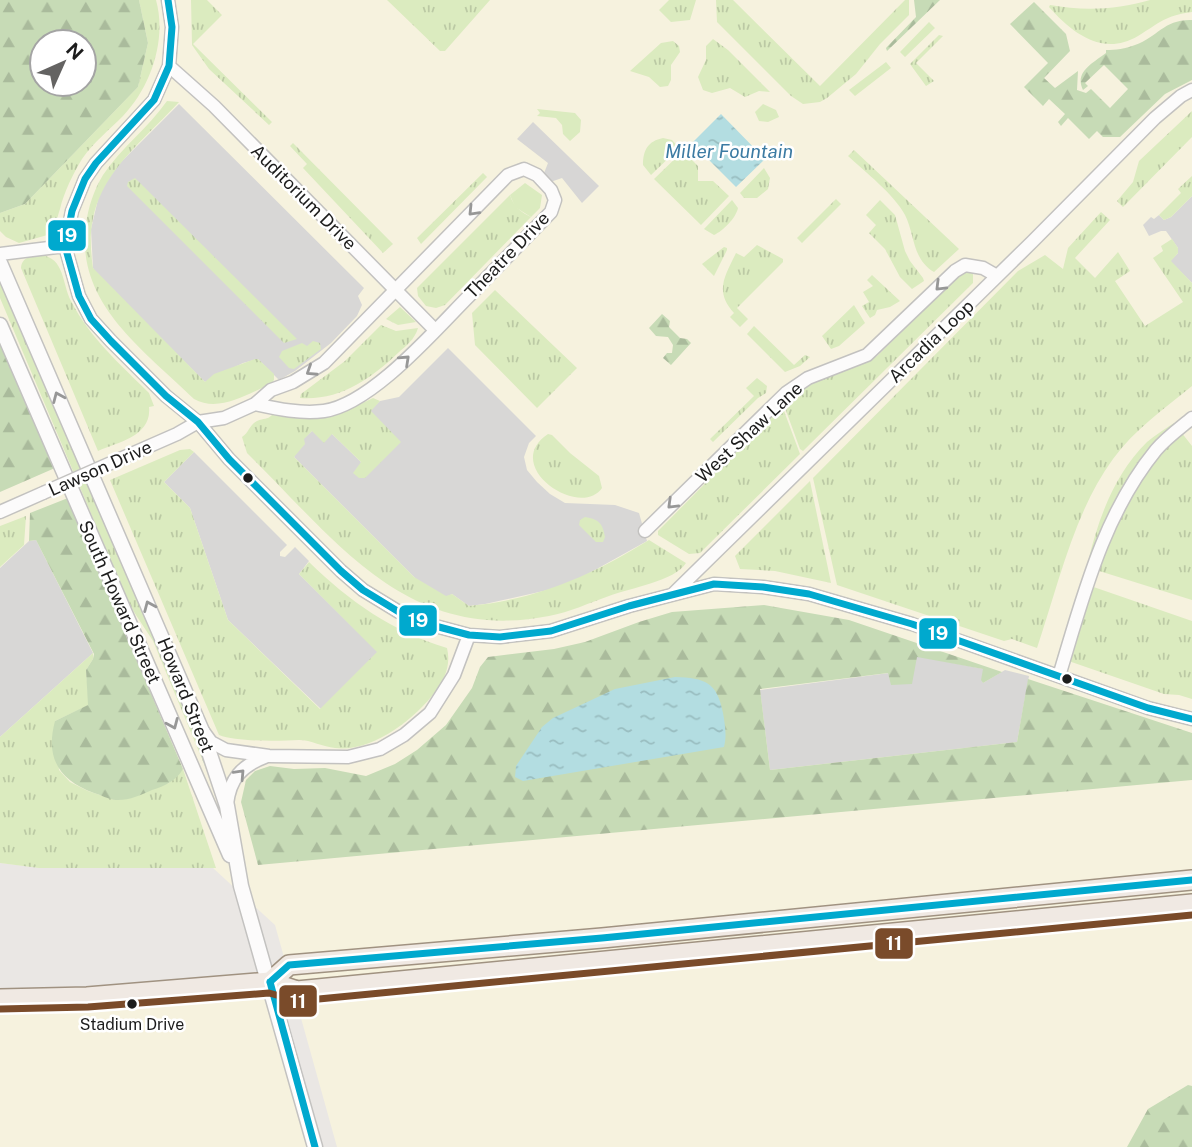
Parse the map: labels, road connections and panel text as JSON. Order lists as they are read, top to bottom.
{
  "streets": {
    "street": [
      "Auditorium Drive",
      "Theatre Drive",
      "Arcadia Loop",
      "West Shaw Lane",
      "Lawson Drive",
      "South Howard Street",
      "Howard Street"
    ]
  },
  "crossings": [
    ["Auditorium Drive", "Theatre Drive"],
    ["Theatre Drive", "Lawson Drive"],
    ["Arcadia Loop", "West Shaw Lane"],
    ["South Howard Street", "Howard Street"]
  ],
  "one_way": ["West Shaw Lane", "South Howard Street"],
  "water": ["Miller Fountain"],
  "places": ["Stadium Drive"],
  "lines": ["transit line 19", "transit line 11"],
  "north": "top right"
}
